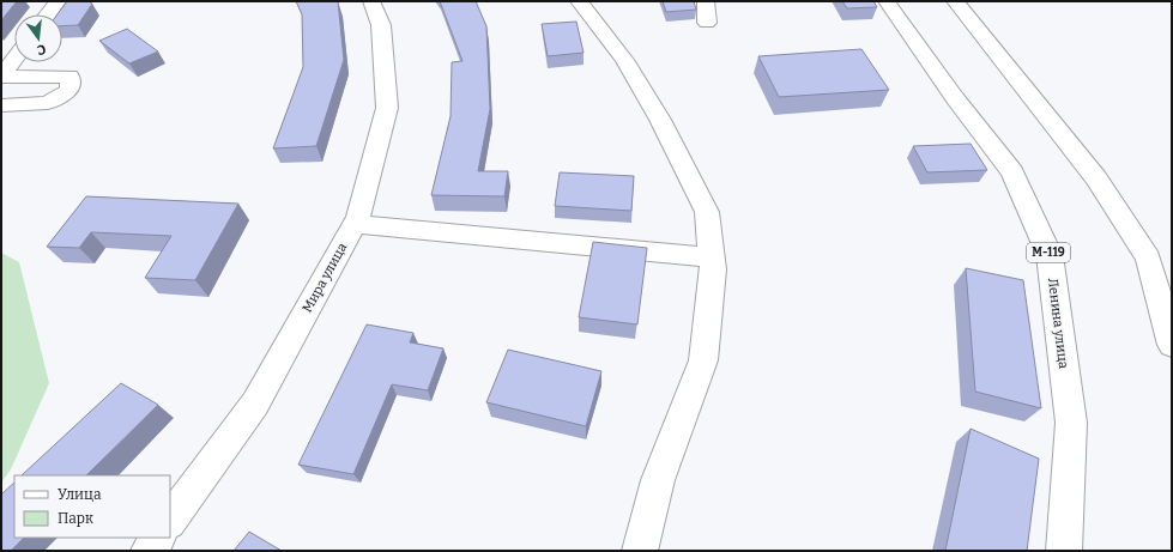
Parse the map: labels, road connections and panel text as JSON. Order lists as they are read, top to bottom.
{
  "streets": {
    "street": ["М-119", "Мира улица", "Ленина улица"]
  },
  "legend": ["Улица", "Парк"],
  "north": "bottom"
}
